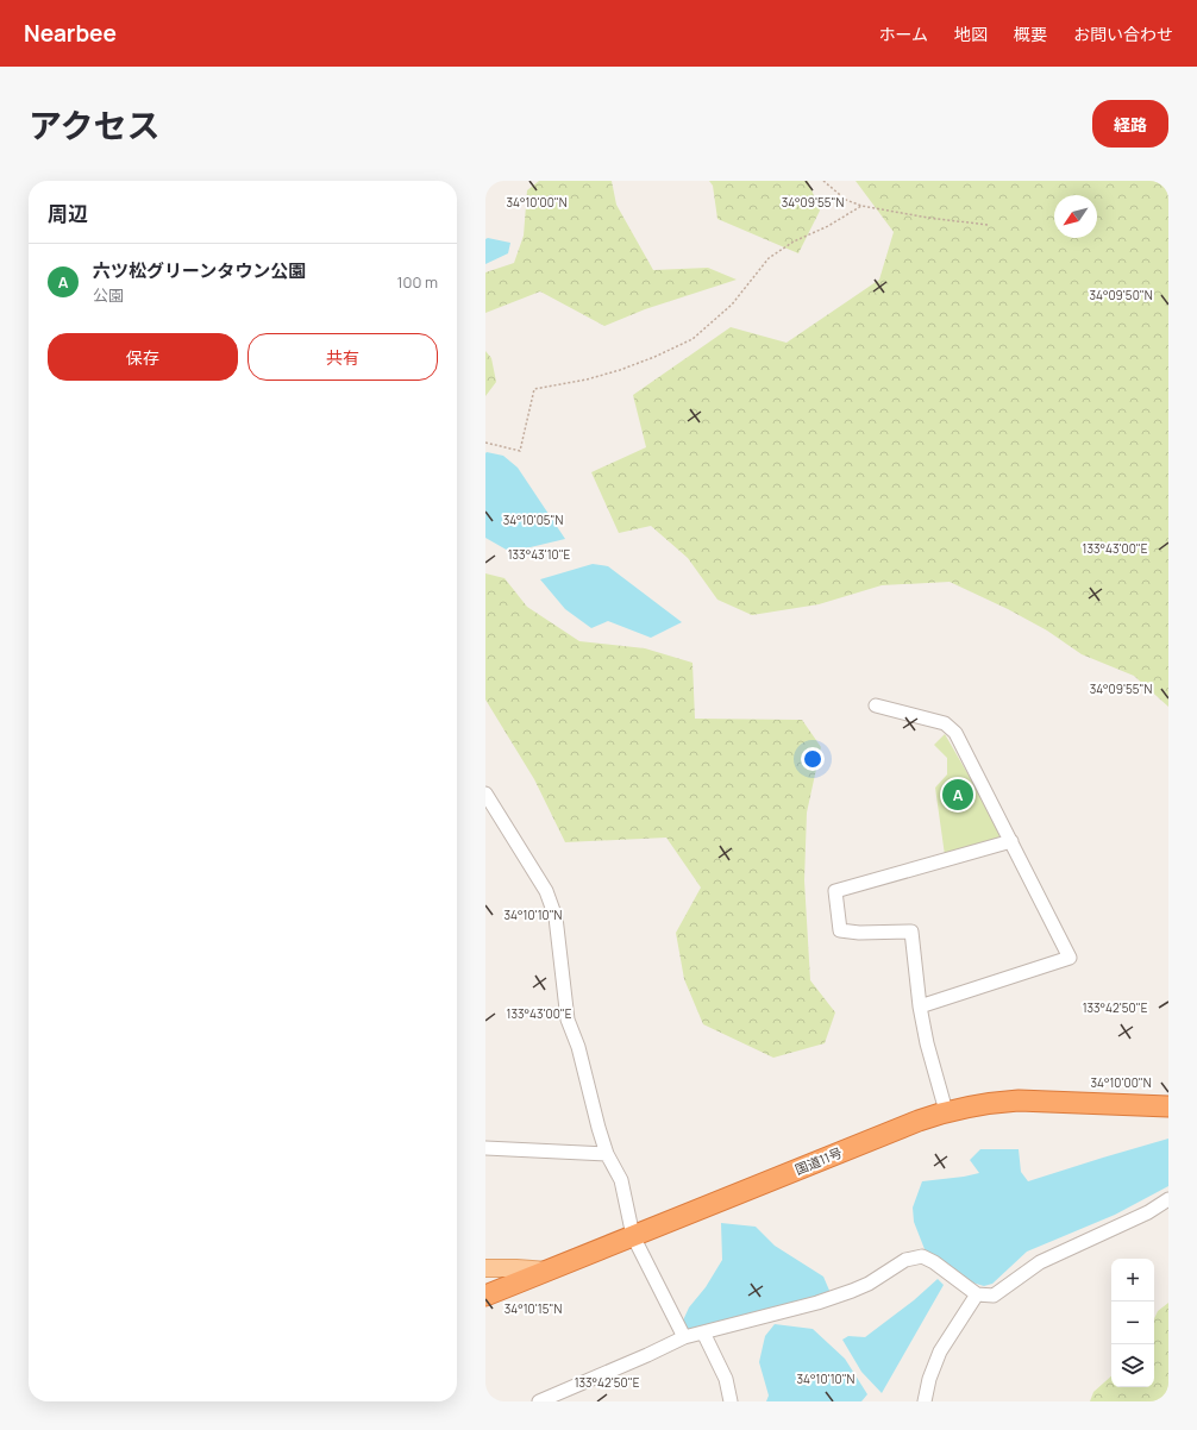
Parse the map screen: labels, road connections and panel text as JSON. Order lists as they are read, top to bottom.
{
  "streets": {
    "highway": ["国道11号"]
  },
  "north": "bottom left",
  "page": {
    "header": "Nearbee",
    "nav": [
      "ホーム",
      "地図",
      "概要",
      "お問い合わせ"
    ],
    "title": "アクセス",
    "buttons": [
      "経路",
      ["保存", "共有"]
    ],
    "heading": "周辺",
    "list": [
      {
        "mark": "A",
        "name": "六ツ松グリーンタウン公園",
        "note": "公園",
        "value": "100 m"
      }
    ],
    "pins": "A",
    "map_buttons": ["+", "−"]
  },
  "coordinates": [
    "34°09'55\"N",
    "34°10'00\"N",
    "34°09'50\"N",
    "34°10'05\"N",
    "133°43'00\"E",
    "133°43'10\"E",
    "34°10'10\"N",
    "133°42'50\"E",
    "34°10'15\"N"
  ]
}
